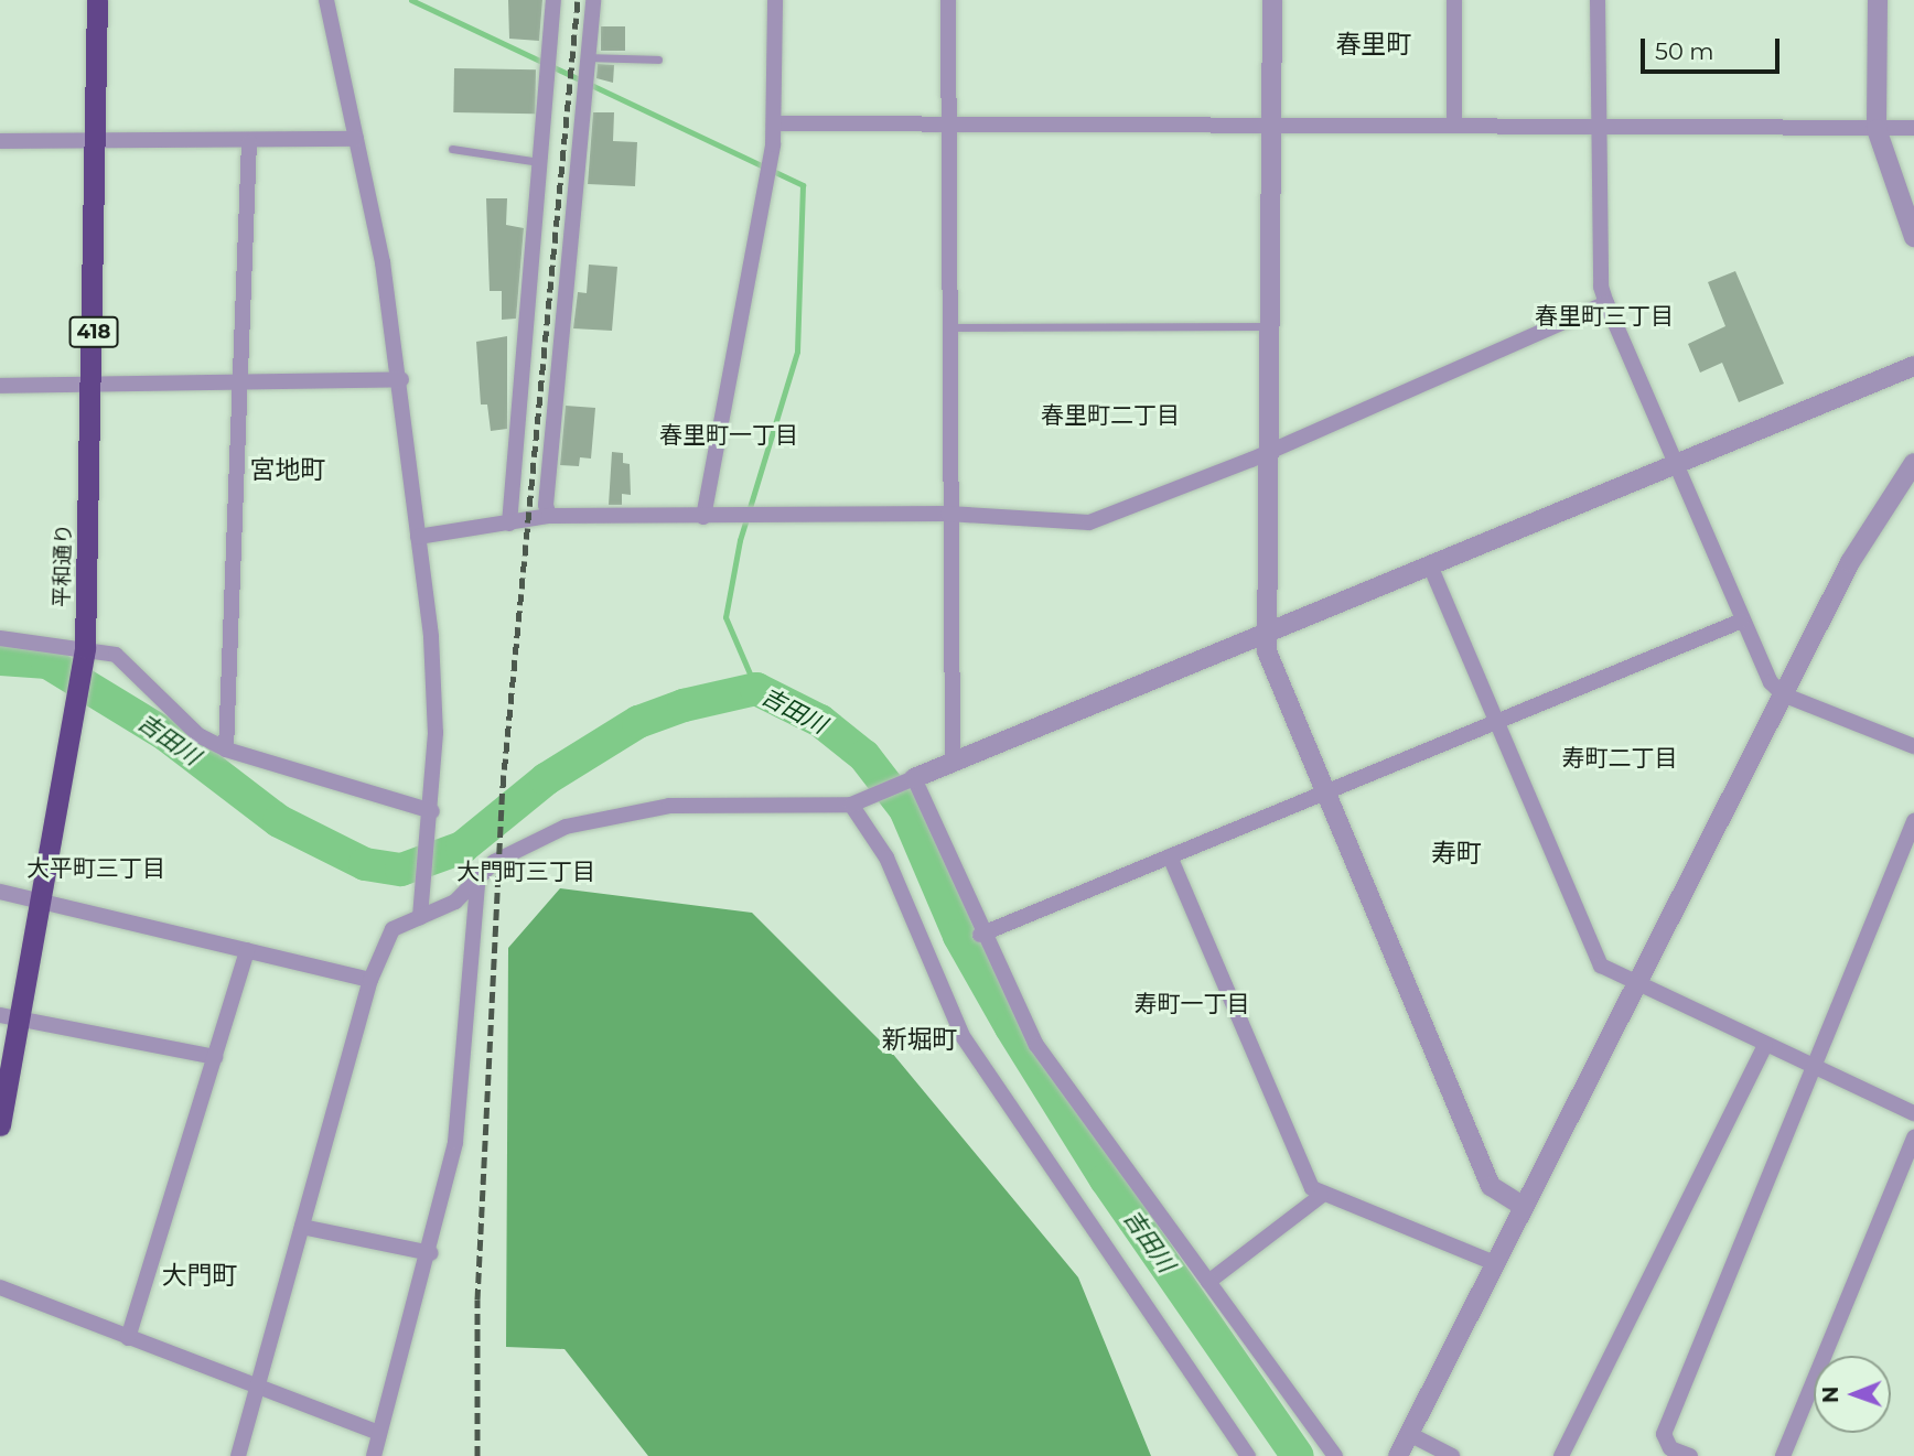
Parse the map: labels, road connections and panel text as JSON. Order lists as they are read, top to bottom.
{
  "streets": {
    "highway": ["418", "平和通り"]
  },
  "districts": [
    "春里町",
    "春里町三丁目",
    "春里町二丁目",
    "春里町一丁目",
    "宮地町",
    "寿町二丁目",
    "寿町",
    "大平町三丁目",
    "大門町三丁目",
    "寿町一丁目",
    "新堀町",
    "大門町"
  ],
  "water": ["吉田川"],
  "scale_bar": "50 m",
  "north": "left"
}
